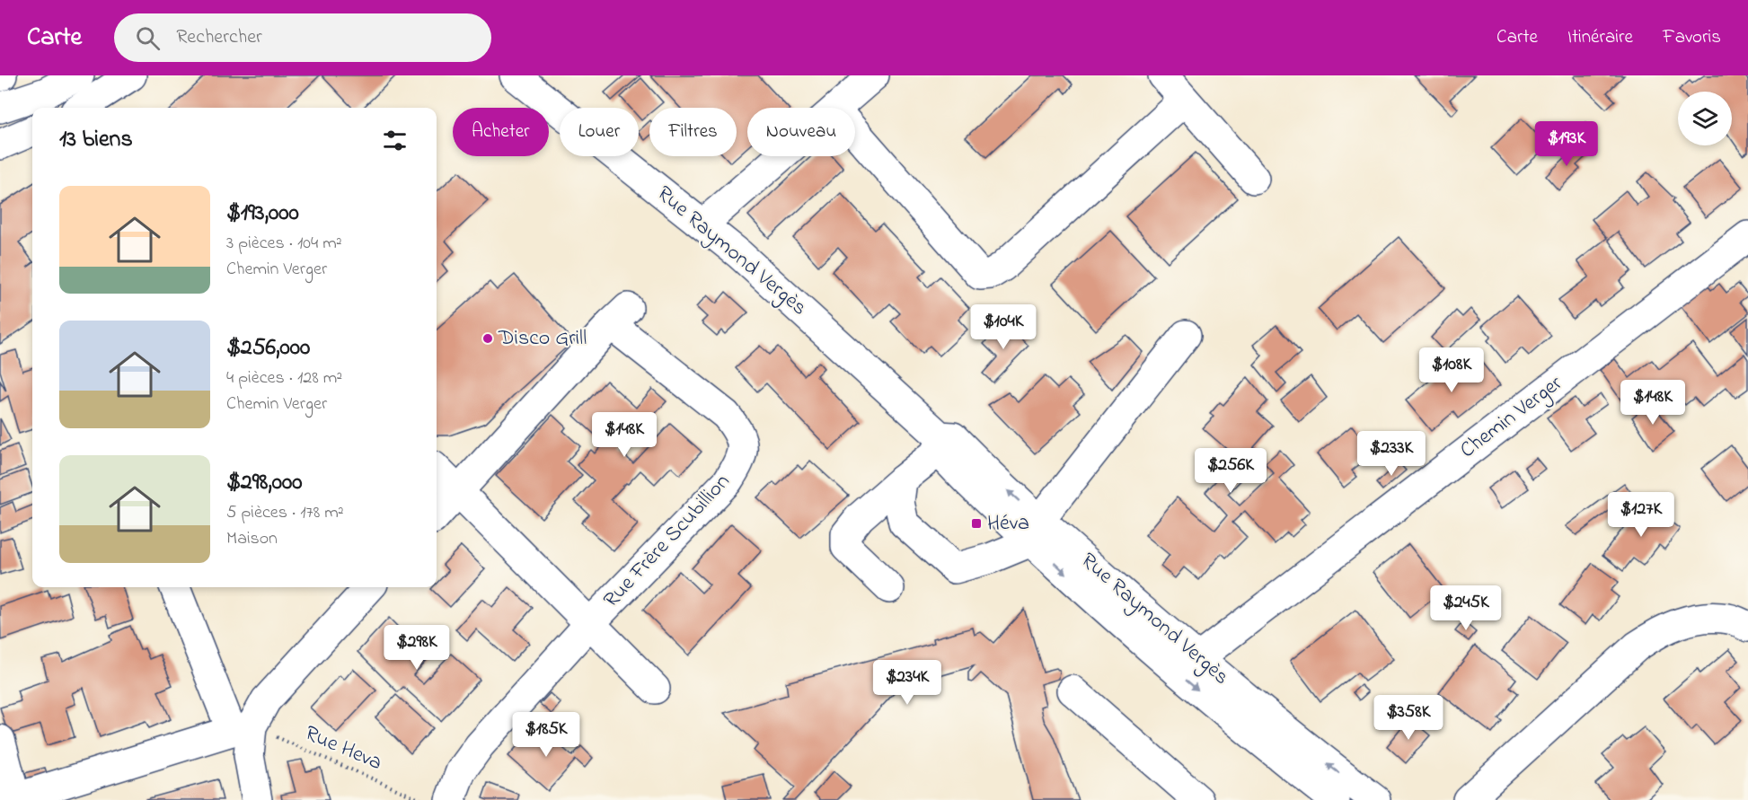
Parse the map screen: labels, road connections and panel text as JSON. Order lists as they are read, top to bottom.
{
  "streets": {
    "street": ["Rue Raymond Vergès", "Chemin Verger", "Rue Frère Scubillion"],
    "path": ["Rue Heva"]
  },
  "crossings": [
    ["Rue Raymond Vergès", "Chemin Verger"]
  ],
  "places": {
    "other": ["Disco Grill"],
    "transit": ["Héva"]
  },
  "page": {
    "header": "Carte",
    "search": "Rechercher",
    "nav": ["Carte", "Itinéraire", "Favoris"],
    "chip": [
      "Acheter",
      "Louer",
      "Filtres",
      "Nouveau"
    ],
    "heading": "13 biens",
    "price": [
      "$193K",
      "$104K",
      "$108K",
      "$148K",
      "$148K",
      "$233K",
      "$256K",
      "$127K",
      "$245K",
      "$298K",
      "$234K",
      "$358K",
      "$185K"
    ],
    "list": [
      {
        "name": "$193,000",
        "note": "3 pièces · 104 m² · Chemin Verger"
      },
      {
        "name": "$256,000",
        "note": "4 pièces · 128 m² · Chemin Verger"
      },
      {
        "name": "$298,000",
        "note": "5 pièces · 178 m² · Maison"
      }
    ]
  }
}
